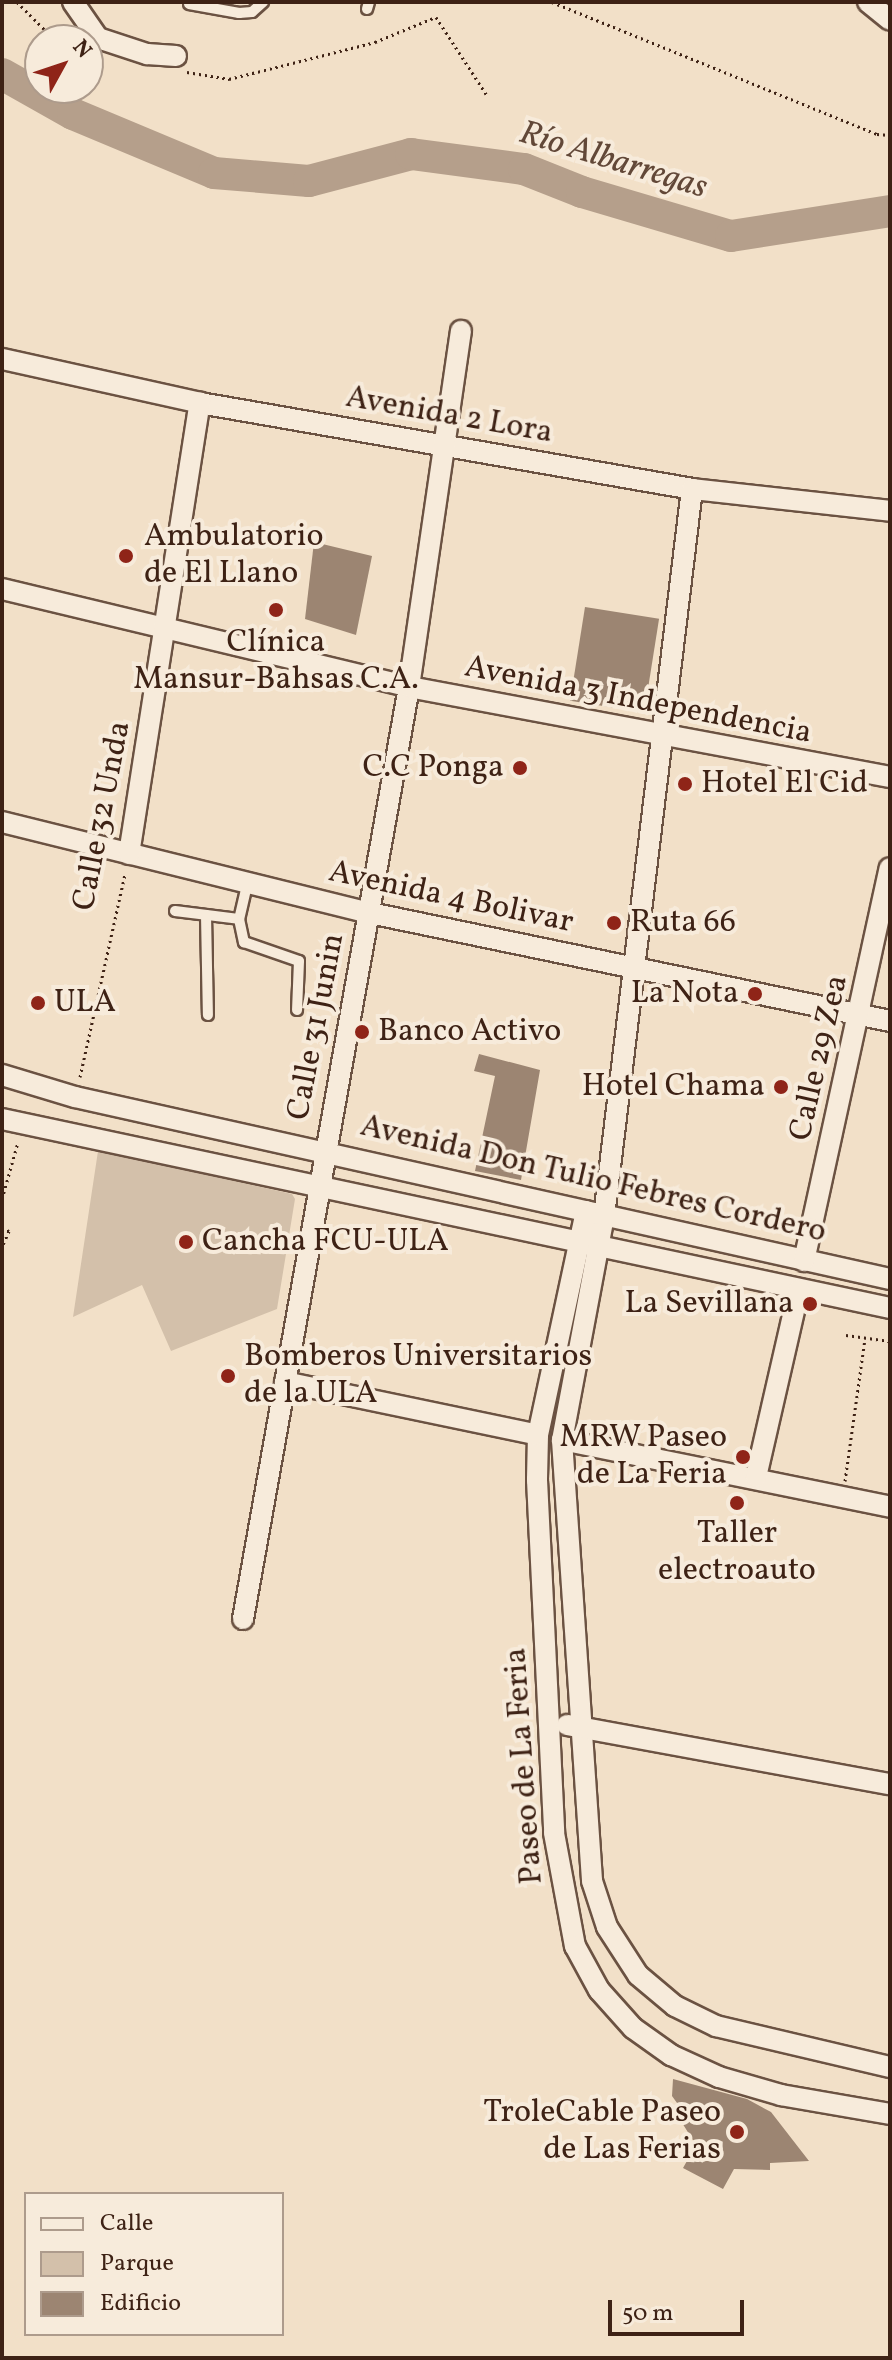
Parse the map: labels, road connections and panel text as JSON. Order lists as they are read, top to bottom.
{
  "streets": {
    "street": [
      "Avenida 2 Lora",
      "Avenida 3 Independencia",
      "Calle 32 Unda",
      "Avenida 4 Bolivar",
      "Calle 31 Junin",
      "Calle 29 Zea",
      "Avenida Don Tulio Febres Cordero",
      "Paseo de La Feria"
    ]
  },
  "crossings": [
    ["Avenida 2 Lora", "Calle 32 Unda"],
    ["Avenida 2 Lora", "Calle 31 Junin"],
    ["Avenida 3 Independencia", "Calle 32 Unda"],
    ["Avenida 3 Independencia", "Calle 31 Junin"],
    ["Calle 32 Unda", "Avenida 4 Bolivar"],
    ["Calle 32 Unda", "Avenida Don Tulio Febres Cordero"],
    ["Avenida 4 Bolivar", "Calle 31 Junin"],
    ["Avenida 4 Bolivar", "Calle 29 Zea"],
    ["Calle 31 Junin", "Avenida Don Tulio Febres Cordero"],
    ["Calle 29 Zea", "Avenida Don Tulio Febres Cordero"],
    ["Avenida Don Tulio Febres Cordero", "Paseo de La Feria"]
  ],
  "water": ["Río Albarregas"],
  "places": [
    "Ambulatorio de El Llano",
    "Clínica Mansur-Bahsas C.A.",
    "C.C Ponga",
    "Hotel El Cid",
    "Ruta 66",
    "La Nota",
    "ULA",
    "Banco Activo",
    "Hotel Chama",
    "Cancha FCU-ULA",
    "La Sevillana",
    "Bomberos Universitarios de la ULA",
    "MRW Paseo de La Feria",
    "Taller electroauto",
    "TroleCable Paseo de Las Ferias"
  ],
  "legend": ["Calle", "Parque", "Edificio"],
  "scale_bar": "50 m",
  "north": "top right"
}
